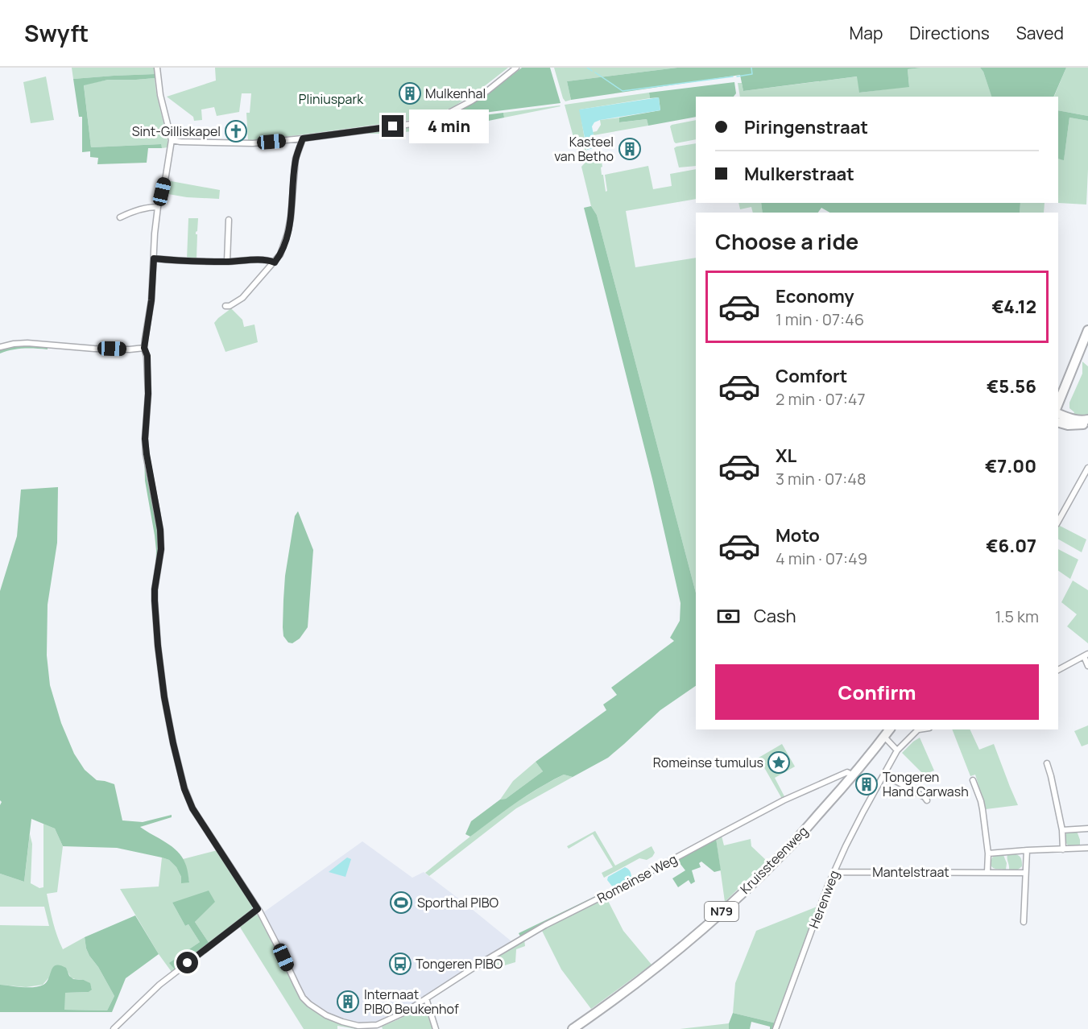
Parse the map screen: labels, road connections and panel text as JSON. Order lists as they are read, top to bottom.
{
  "streets": {
    "main road": ["Kruissteenweg", "N79"],
    "street": ["Mantelstraat", "Romeinse Weg", "Herenweg"]
  },
  "crossings": [
    ["Kruissteenweg", "Romeinse Weg"],
    ["Mantelstraat", "Herenweg"]
  ],
  "parks": ["Pliniuspark"],
  "places": {
    "building": [
      "Mulkenhal",
      "Kasteel van Betho",
      "Tongeren Hand Carwash",
      "Internaat PIBO Beukenhof"
    ],
    "church": ["Sint-Gilliskapel"],
    "place": ["Romeinse tumulus"],
    "sports": ["Sporthal PIBO"],
    "bus stop": ["Tongeren PIBO"]
  },
  "page": {
    "header": "Swyft",
    "nav": ["Map", "Directions", "Saved"],
    "banner": ["Piringenstraat", "Mulkerstraat"],
    "bubble": "4 min",
    "heading": "Choose a ride",
    "list": [
      {
        "name": "Economy",
        "note": "1 min · 07:46",
        "value": "€4.12"
      },
      {
        "name": "Comfort",
        "note": "2 min · 07:47",
        "value": "€5.56"
      },
      {
        "name": "XL",
        "note": "3 min · 07:48",
        "value": "€7.00"
      },
      {
        "name": "Moto",
        "note": "4 min · 07:49",
        "value": "€6.07"
      }
    ],
    "pay": ["Cash", "1.5 km"],
    "buttons": "Confirm"
  }
}
